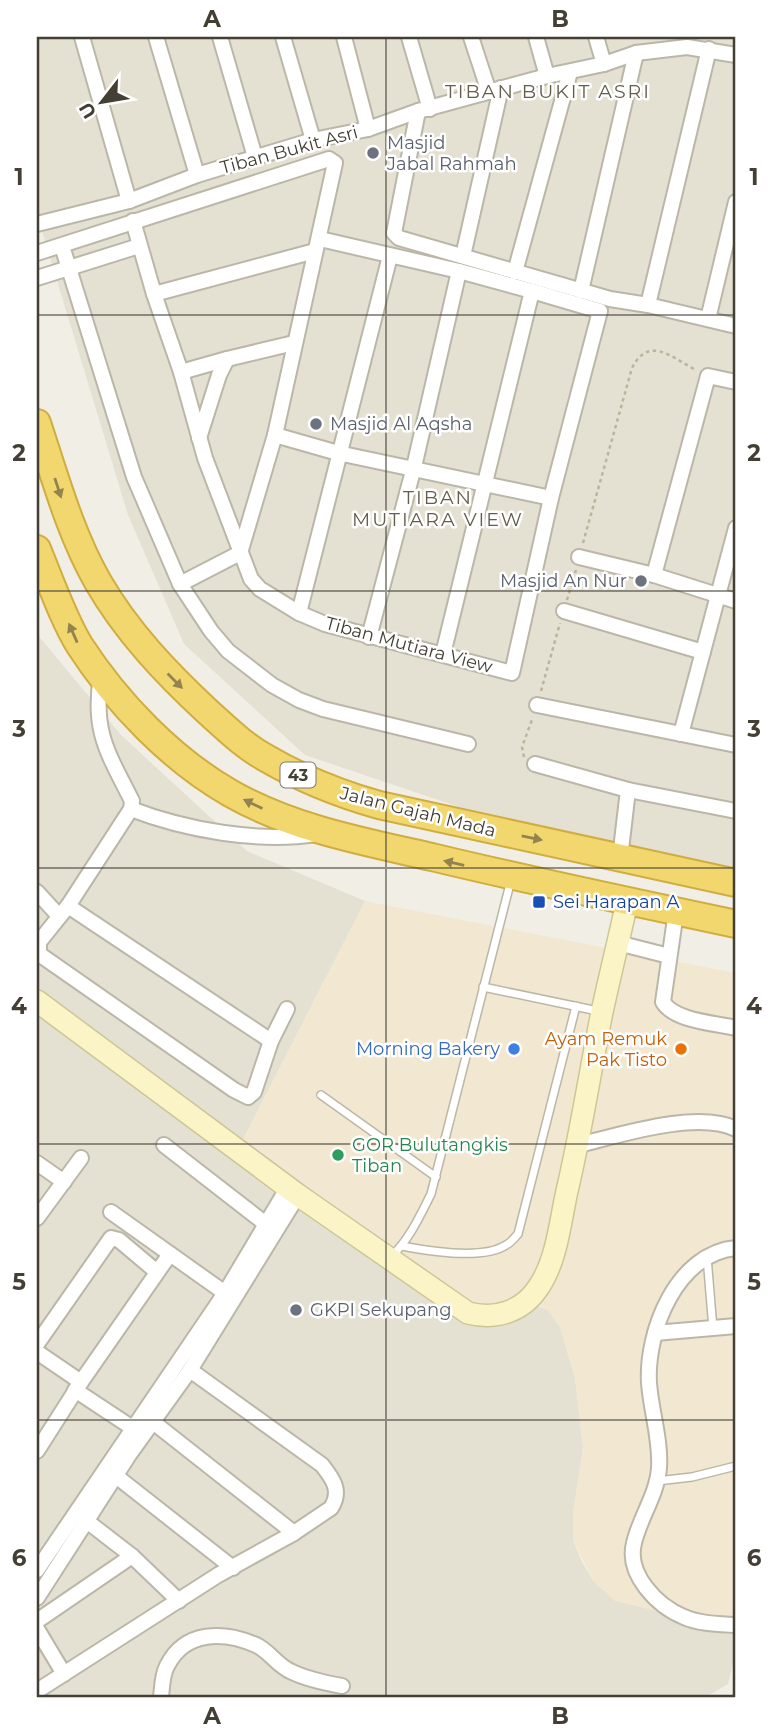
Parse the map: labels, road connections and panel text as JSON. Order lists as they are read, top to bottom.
{
  "streets": {
    "highway": ["43", "Jalan Gajah Mada"],
    "street": ["Tiban Bukit Asri", "Tiban Mutiara View"]
  },
  "districts": ["TIBAN BUKIT ASRI", "TIBAN MUTIARA VIEW"],
  "places": {
    "other": [
      "Masjid Jabal Rahmah",
      "Masjid Al Aqsha",
      "Masjid An Nur",
      "Morning Bakery",
      "Ayam Remuk Pak Tisto",
      "GOR Bulutangkis Tiban",
      "GKPI Sekupang"
    ],
    "transit": ["Sei Harapan A"]
  },
  "north": "bottom left",
  "grid": {
    "columns": ["A", "B"],
    "rows": [
      "1",
      "2",
      "3",
      "4",
      "5",
      "6"
    ]
  }
}
